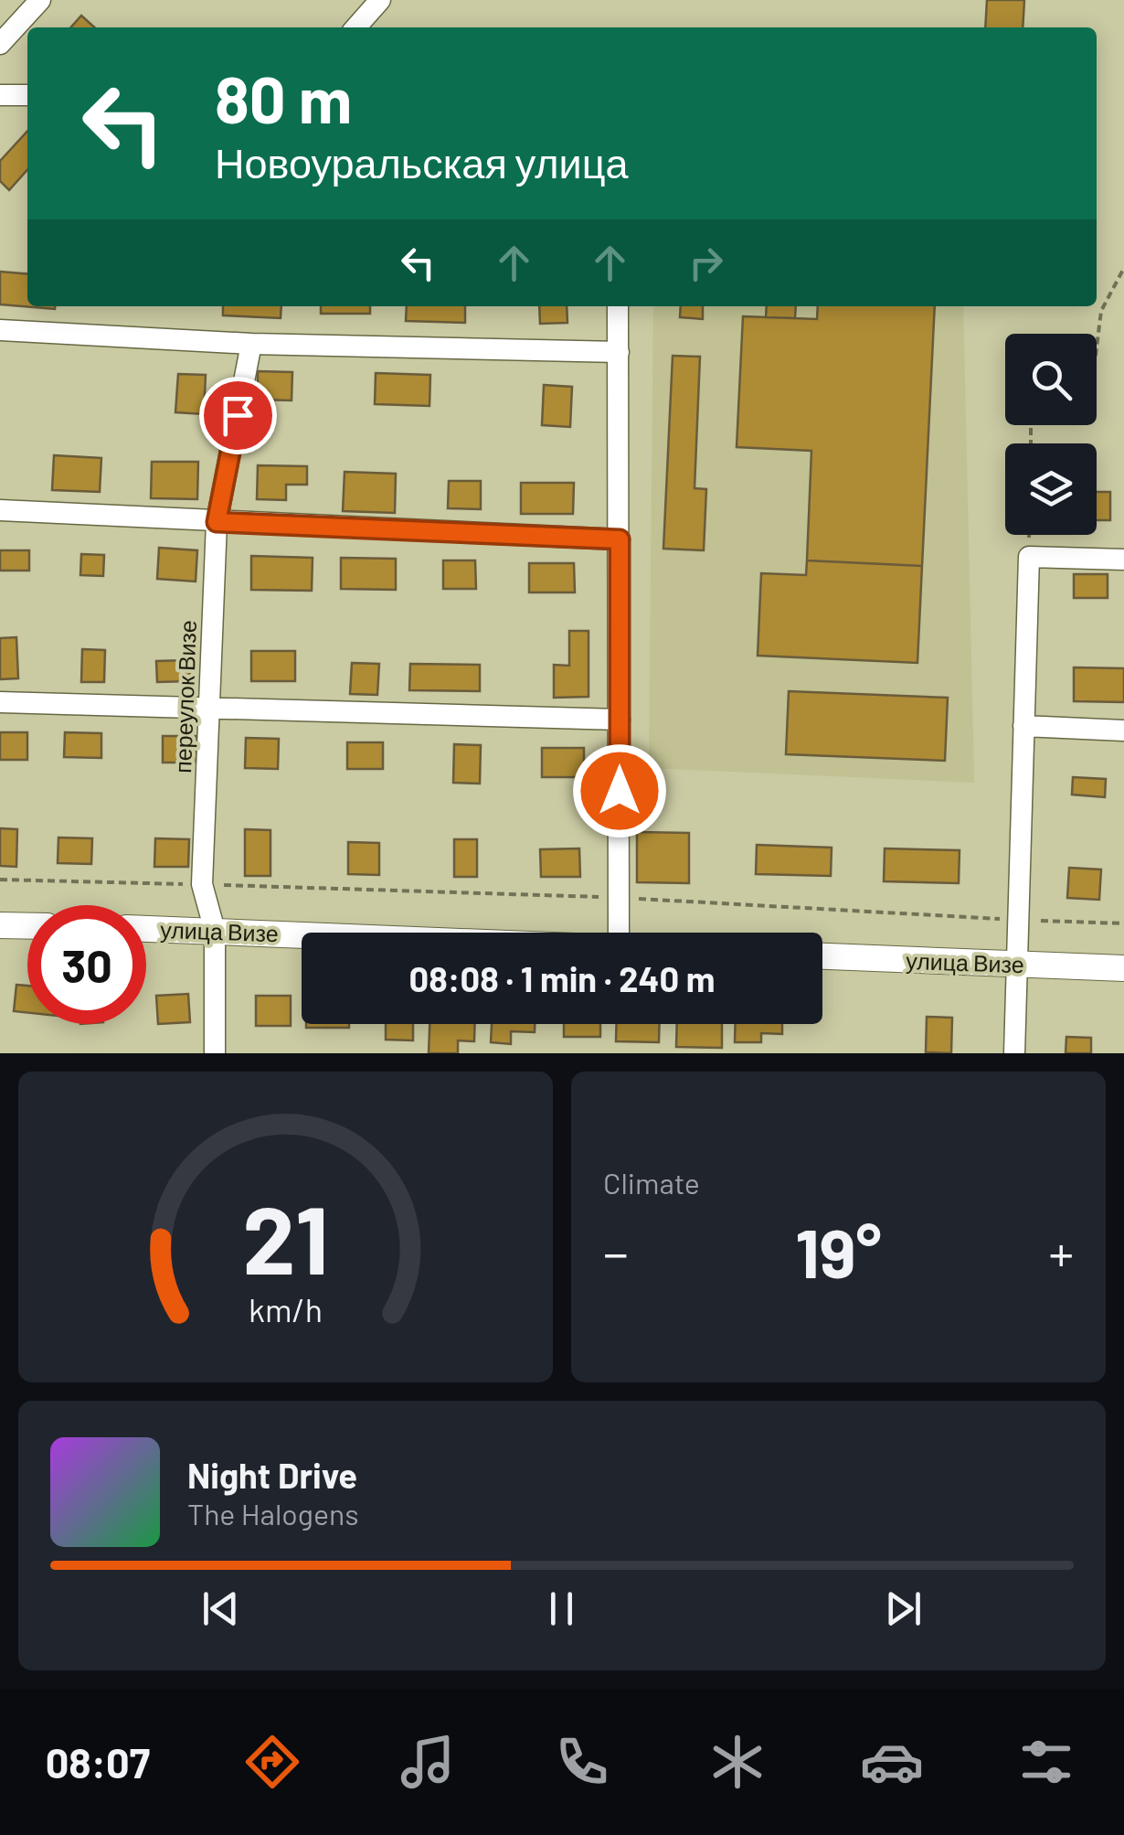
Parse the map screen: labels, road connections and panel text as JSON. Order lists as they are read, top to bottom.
{
  "streets": {
    "street": ["переулок Визе", "улица Визе"]
  },
  "crossings": [
    ["переулок Визе", "улица Визе"]
  ],
  "page": {
    "turn": ["80 m", "Новоуральская улица"],
    "limit": "30",
    "trip": "08:08 · 1 min · 240 m",
    "tile": "Climate",
    "heat": ["−", "19°", "+"],
    "song": ["Night Drive", "The Halogens"],
    "tabs": "08:07",
    "gauge": ["21", "km/h"]
  }
}
